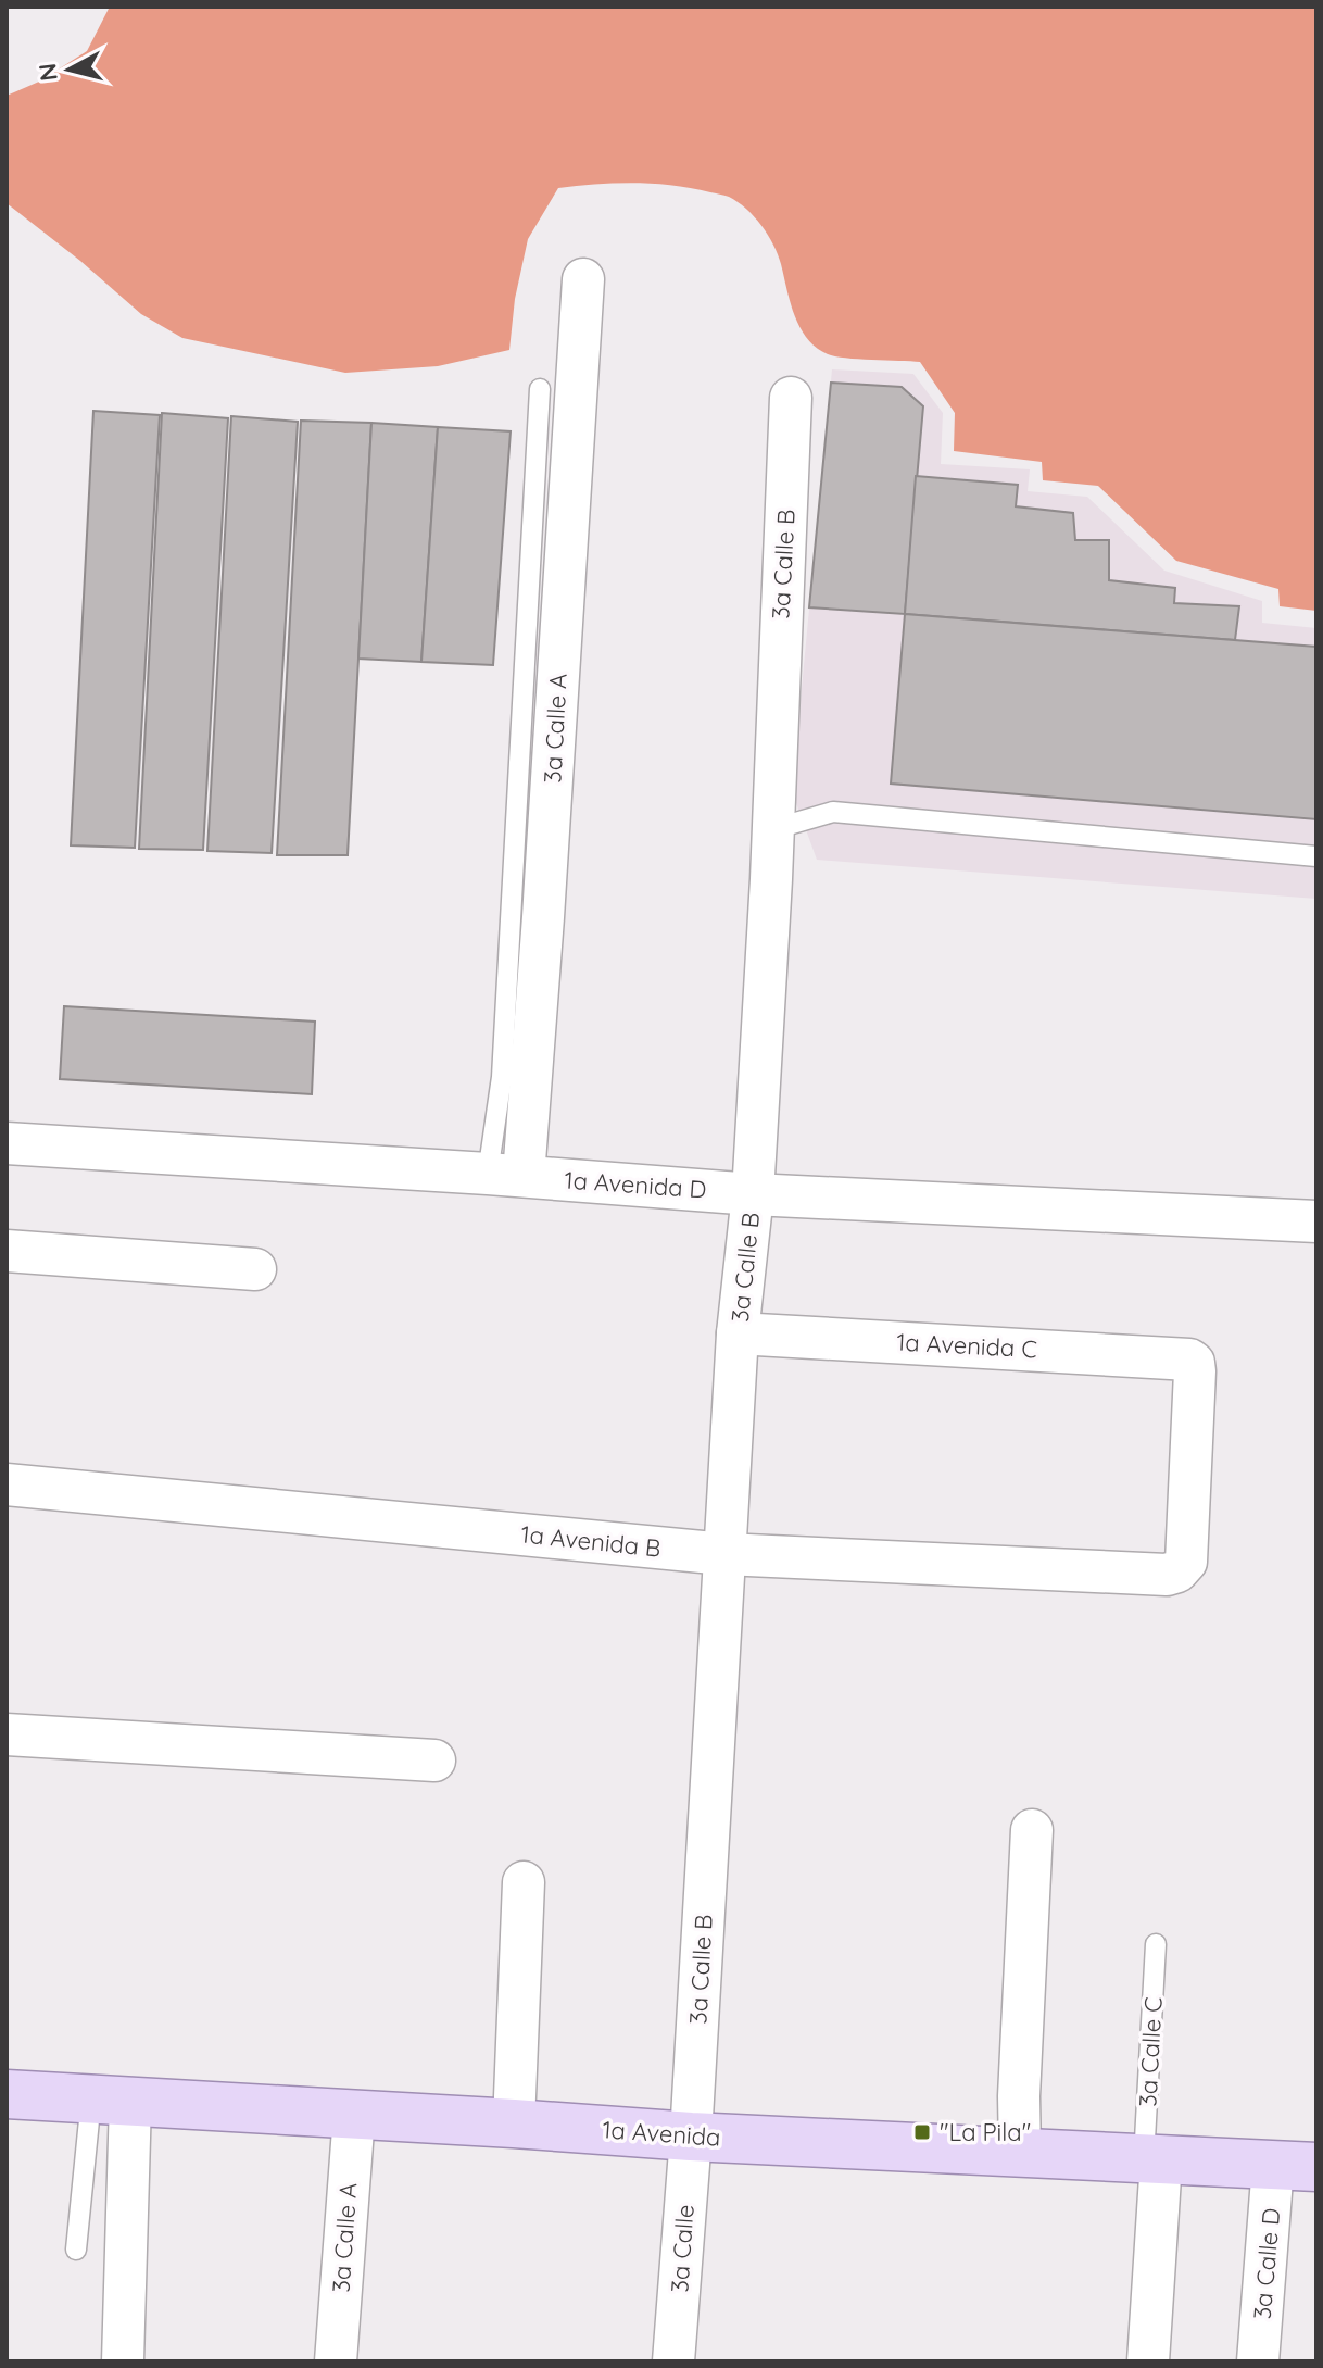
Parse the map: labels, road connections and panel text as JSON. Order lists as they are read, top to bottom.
{
  "streets": {
    "main road": ["1a Avenida"],
    "street": [
      "3a Calle B",
      "3a Calle A",
      "1a Avenida D",
      "1a Avenida C",
      "1a Avenida B",
      "3a Calle C",
      "3a Calle",
      "3a Calle D"
    ]
  },
  "crossings": [
    ["3a Calle B", "1a Avenida D"],
    ["3a Calle B", "1a Avenida C"],
    ["3a Calle B", "1a Avenida B"],
    ["3a Calle B", "1a Avenida"],
    ["3a Calle B", "3a Calle"],
    ["3a Calle A", "1a Avenida D"],
    ["3a Calle A", "1a Avenida"],
    ["1a Avenida C", "1a Avenida B"],
    ["3a Calle C", "1a Avenida"],
    ["1a Avenida", "3a Calle"],
    ["1a Avenida", "3a Calle D"]
  ],
  "places": {
    "transit": ["\"La Pila\""]
  },
  "north": "left"
}
